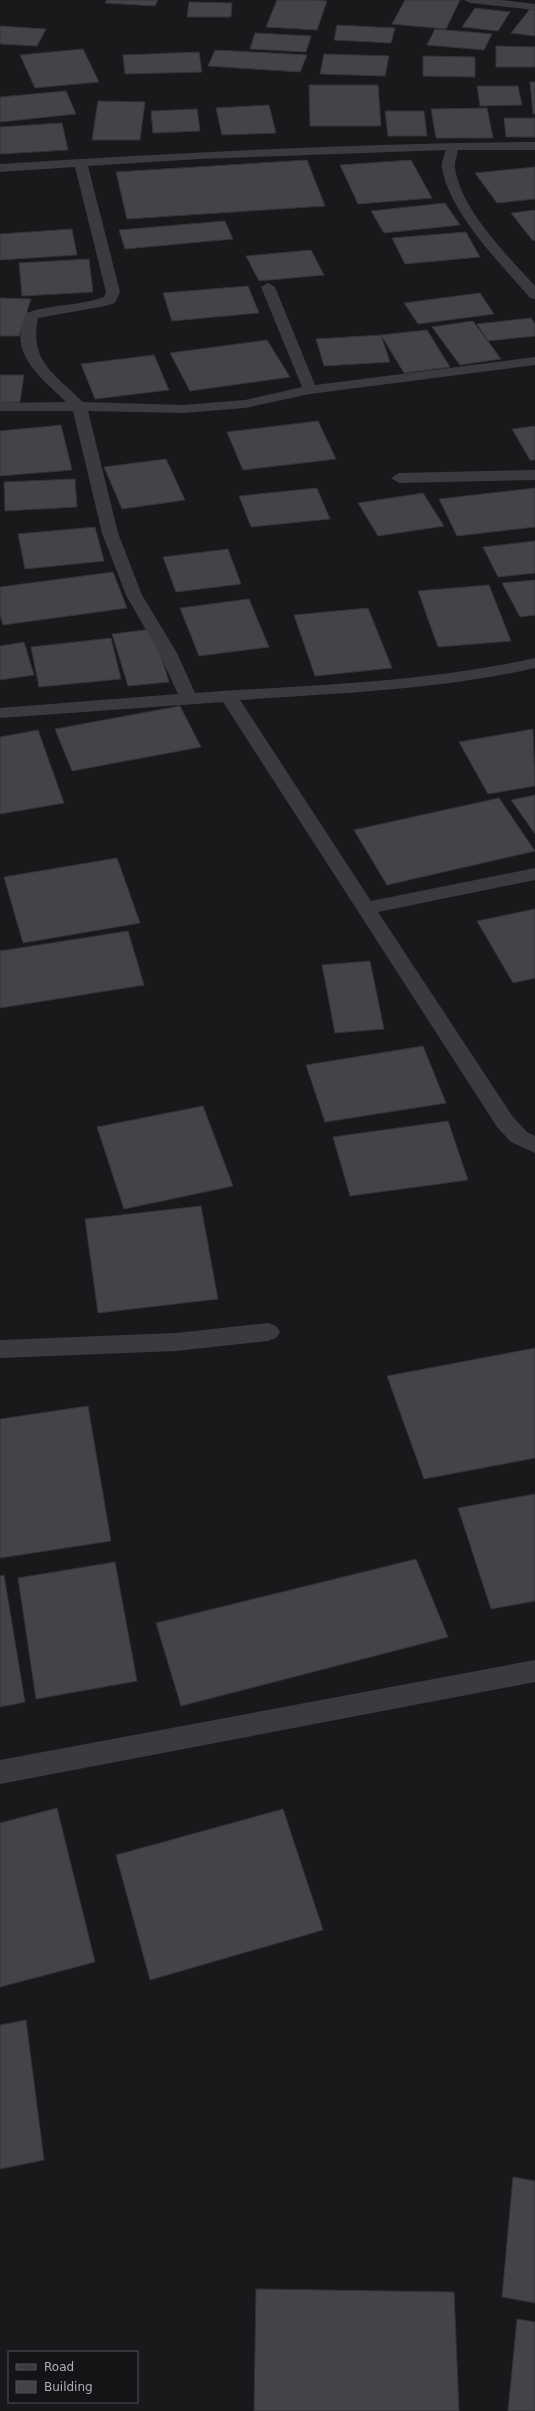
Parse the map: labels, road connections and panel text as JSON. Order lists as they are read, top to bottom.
{
  "legend": ["Road", "Building"]
}
